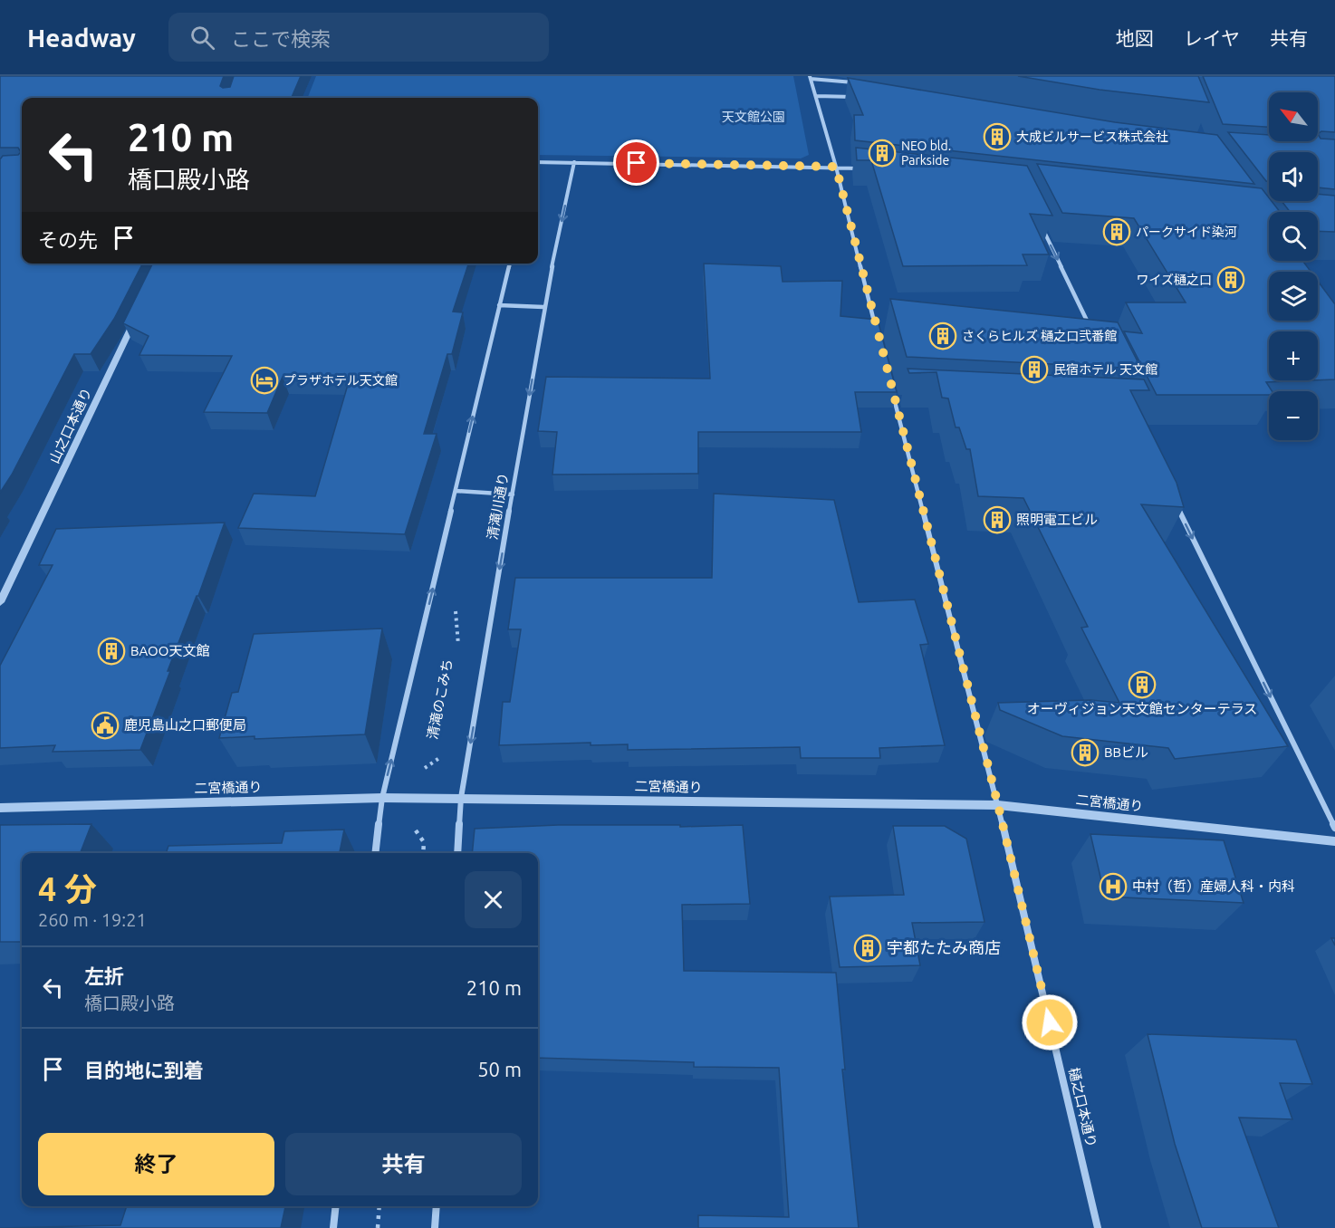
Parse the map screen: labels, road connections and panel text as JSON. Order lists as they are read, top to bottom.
{
  "streets": {
    "street": [
      "山之口本通り",
      "清滝川通り",
      "二宮橋通り",
      "樋之口本通り"
    ],
    "path": ["清滝のこみち"]
  },
  "crossings": [
    ["清滝川通り", "二宮橋通り"],
    ["二宮橋通り", "樋之口本通り"]
  ],
  "one_way": ["清滝川通り"],
  "parks": ["天文館公園"],
  "places": {
    "building": [
      "大成ビルサービス株式会社",
      "NEO bld. Parkside",
      "パークサイド染河",
      "ワイズ樋之口",
      "さくらヒルズ 樋之口弐番館",
      "民宿ホテル 天文館",
      "照明電工ビル",
      "BAOO天文館",
      "オーヴィジョン天文館センターテラス",
      "BBビル",
      "宇都たたみ商店"
    ],
    "hotel": ["プラザホテル天文館"],
    "public building": ["鹿児島山之口郵便局"],
    "hospital": ["中村（哲）産婦人科・内科"]
  },
  "north": "top left",
  "page": {
    "header": "Headway",
    "search": "ここで検索",
    "nav": ["地図", "レイヤ", "共有"],
    "map_buttons": ["+", "−"],
    "turn": ["210 m", "橋口殿小路"],
    "then": "その先",
    "heading": ["4 分", "260 m · 19:21"],
    "list": [
      {
        "name": "左折",
        "note": "橋口殿小路",
        "value": "210 m"
      },
      {
        "name": "目的地に到着",
        "value": "50 m"
      }
    ],
    "buttons": ["終了", "共有"]
  }
}
